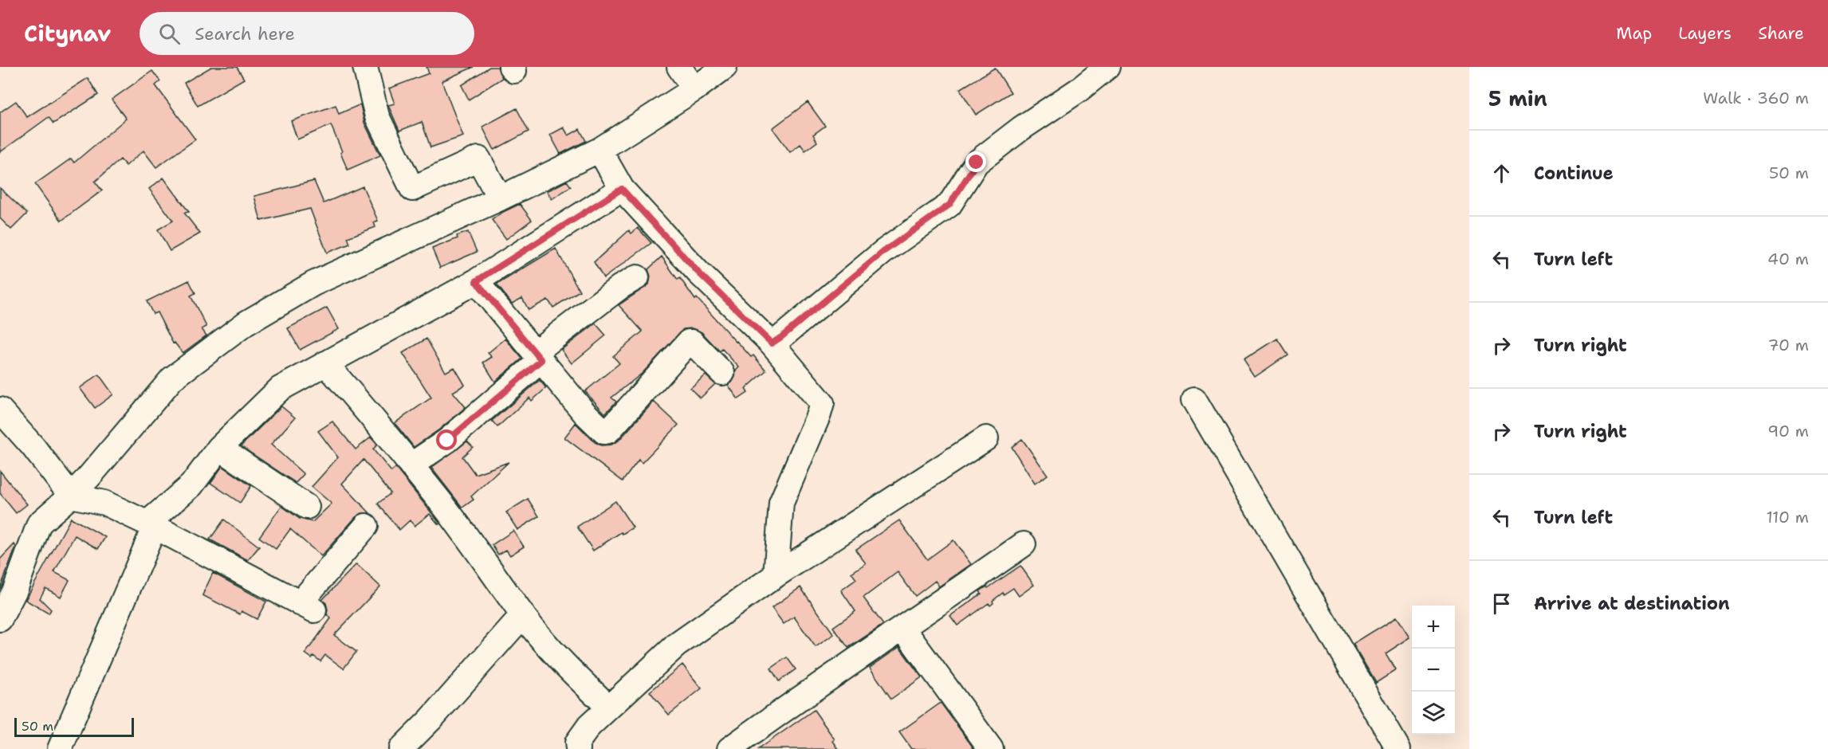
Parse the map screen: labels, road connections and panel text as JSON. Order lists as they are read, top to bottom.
{
  "scale_bar": "50 m",
  "page": {
    "header": "Citynav",
    "search": "Search here",
    "nav": ["Map", "Layers", "Share"],
    "heading": ["5 min", "Walk · 360 m"],
    "list": [
      ["Continue", "50 m"],
      ["Turn left", "40 m"],
      ["Turn right", "70 m"],
      ["Turn right", "90 m"],
      ["Turn left", "110 m"],
      "Arrive at destination"
    ],
    "map_buttons": ["+", "−"],
    "scale": "50 m"
  }
}
